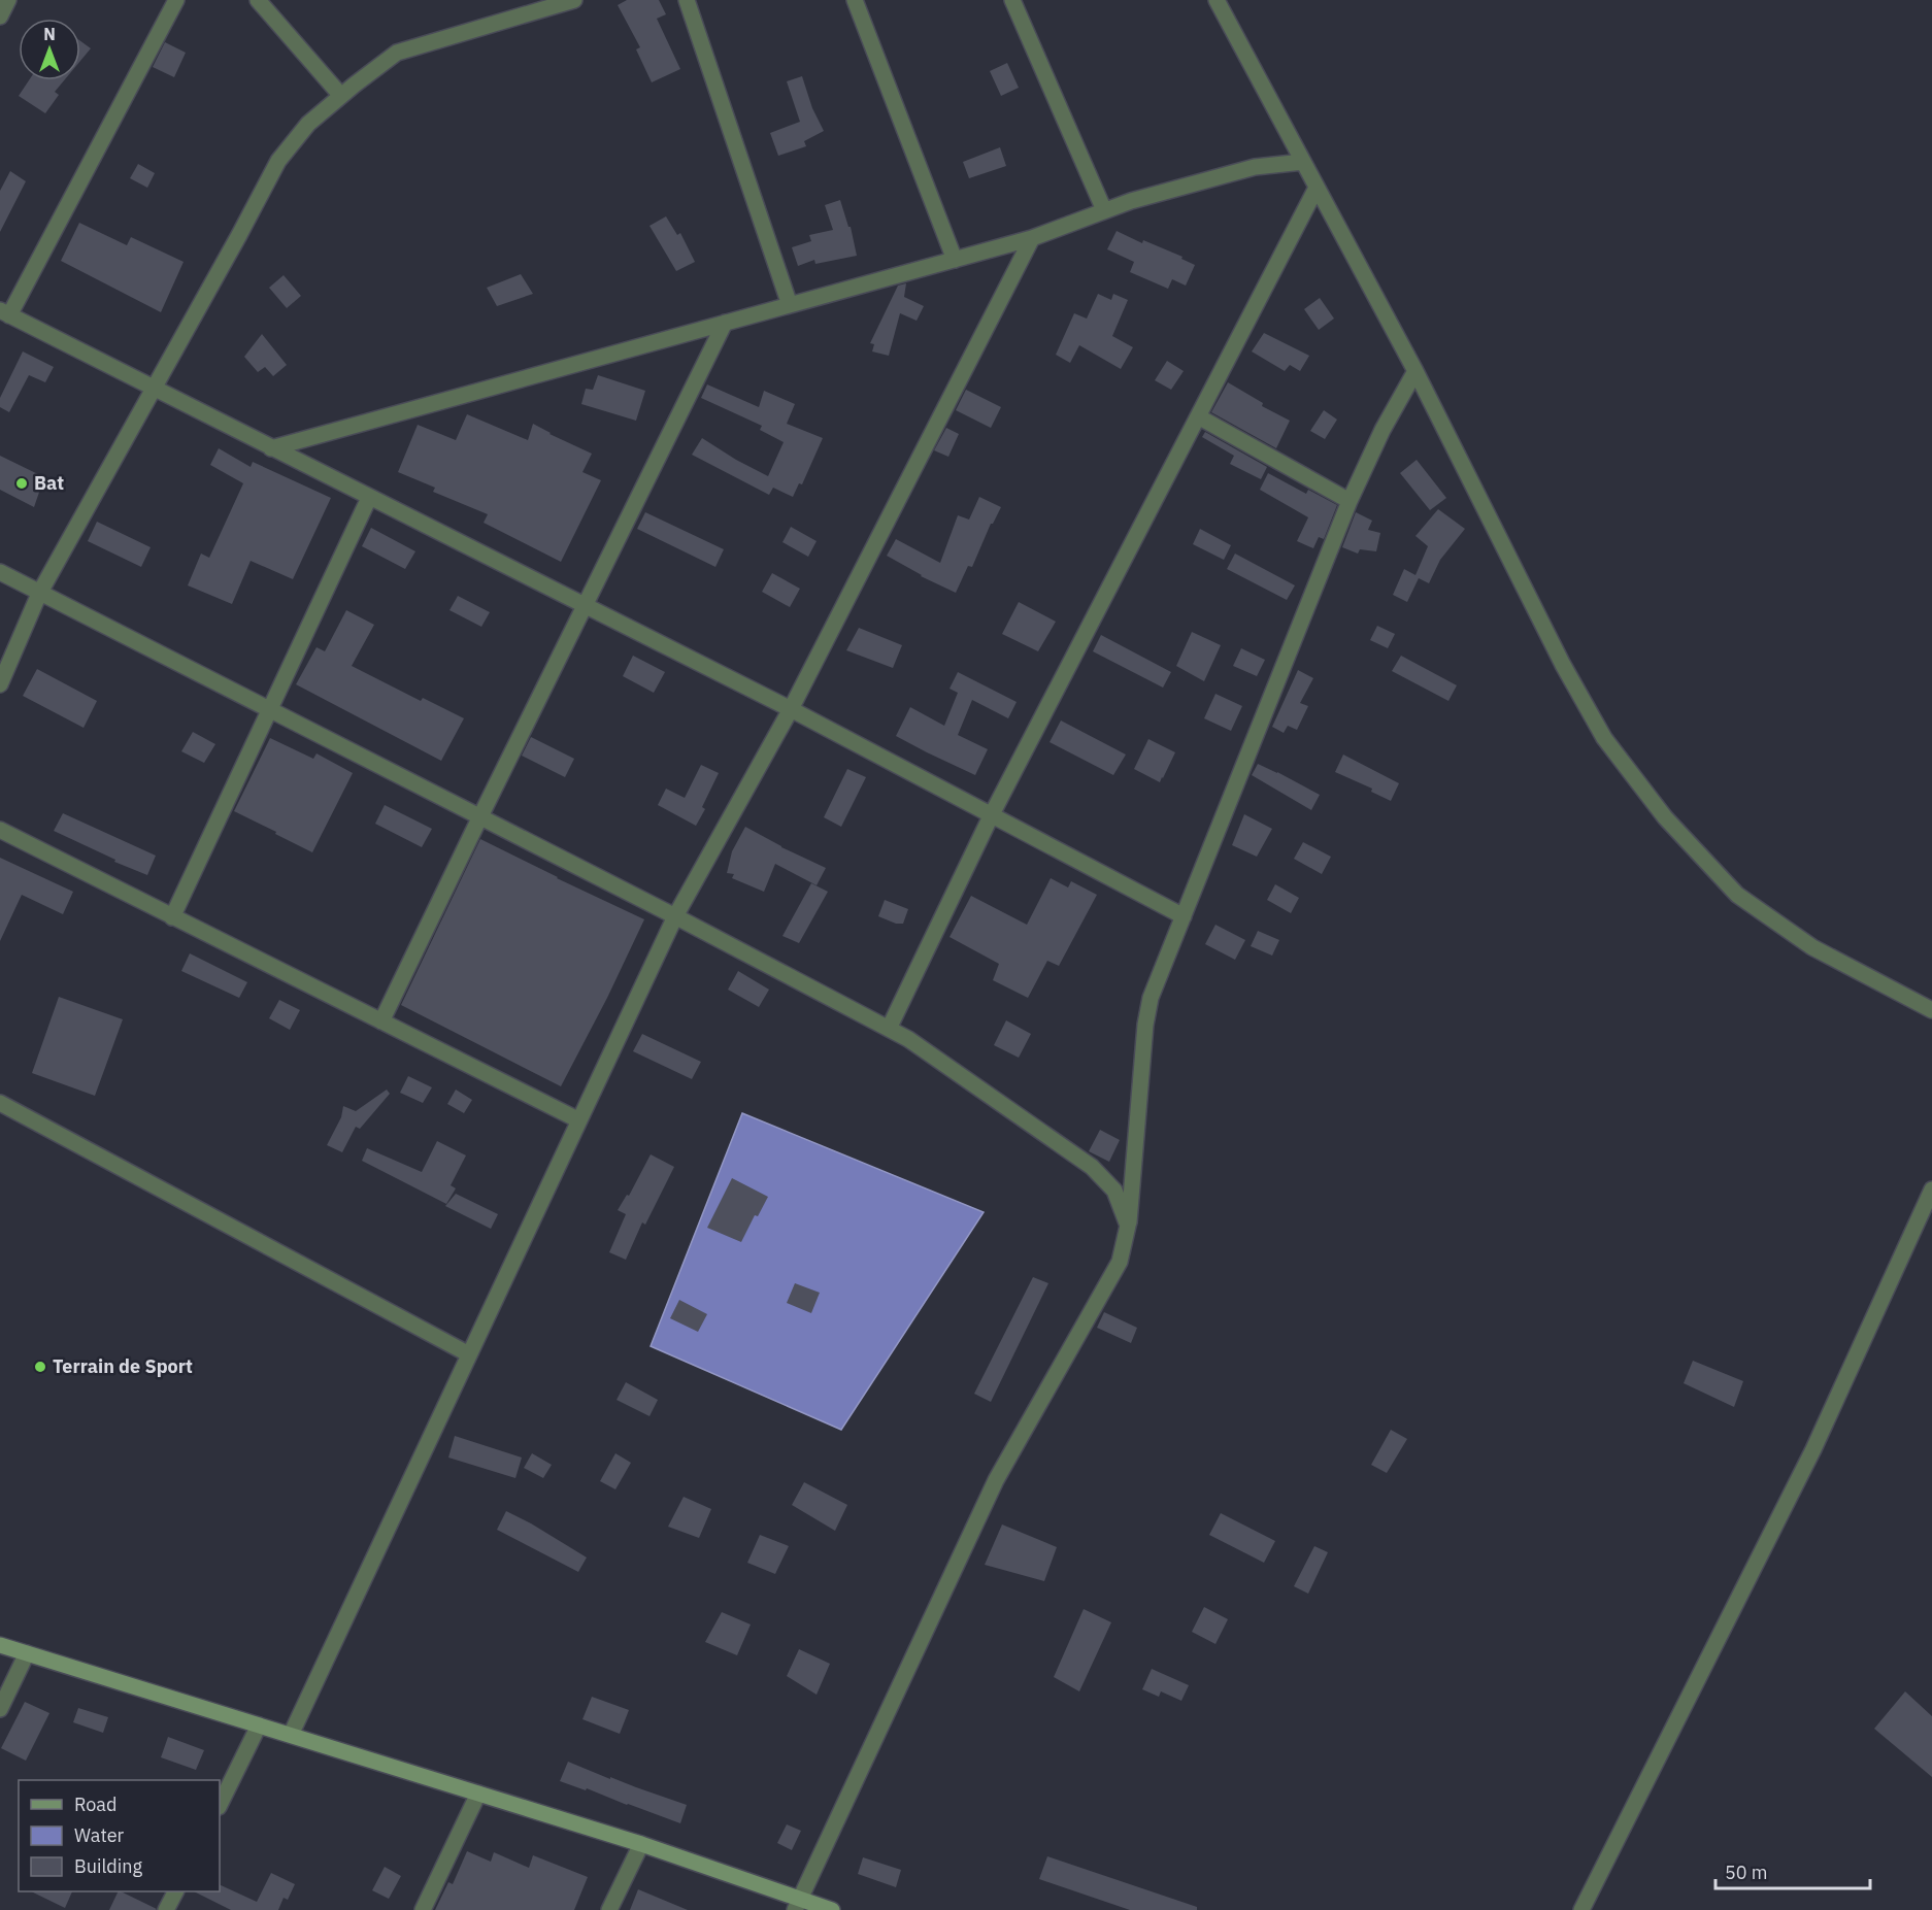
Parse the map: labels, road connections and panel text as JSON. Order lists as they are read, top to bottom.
{
  "places": ["Bat", "Terrain de Sport"],
  "legend": ["Road", "Water", "Building"],
  "scale_bar": "50 m",
  "north": "top"
}
